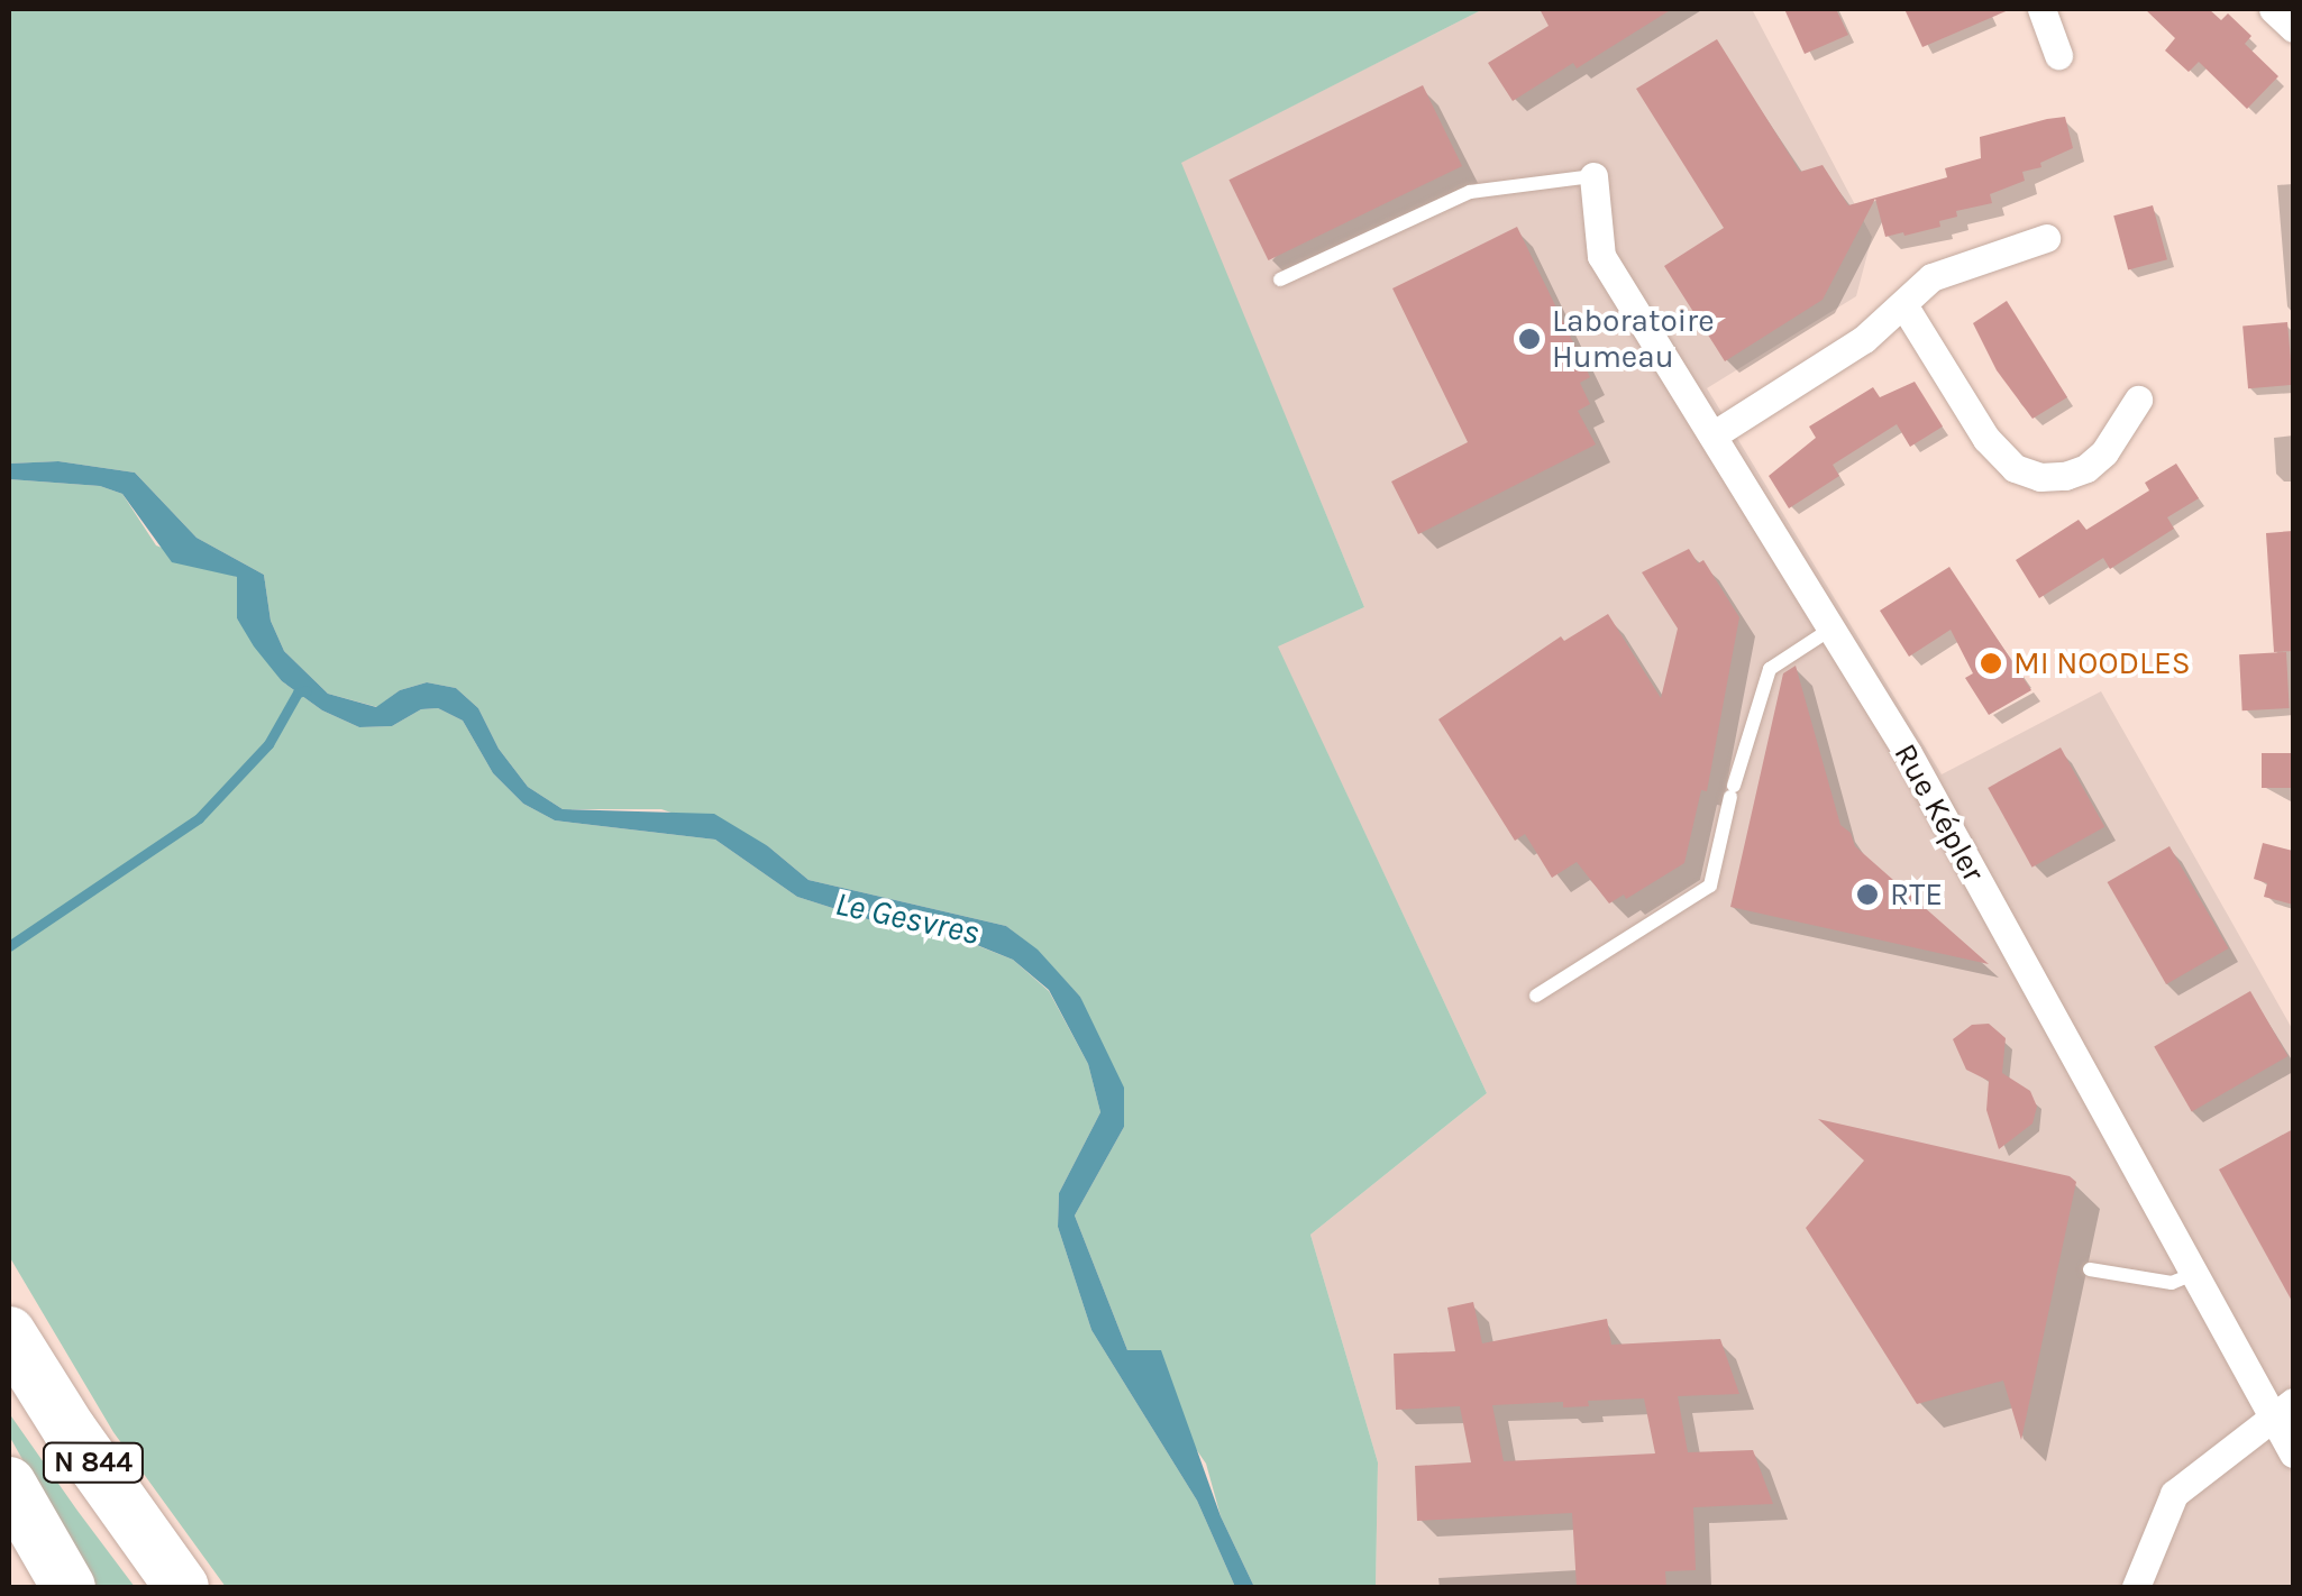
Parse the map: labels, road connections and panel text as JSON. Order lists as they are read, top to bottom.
{
  "streets": {
    "highway": ["N 844"],
    "street": ["Rue Képler"]
  },
  "water": ["Le Gesvres"],
  "places": ["Laboratoire Humeau", "MI NOODLES", "RTE"]
}
